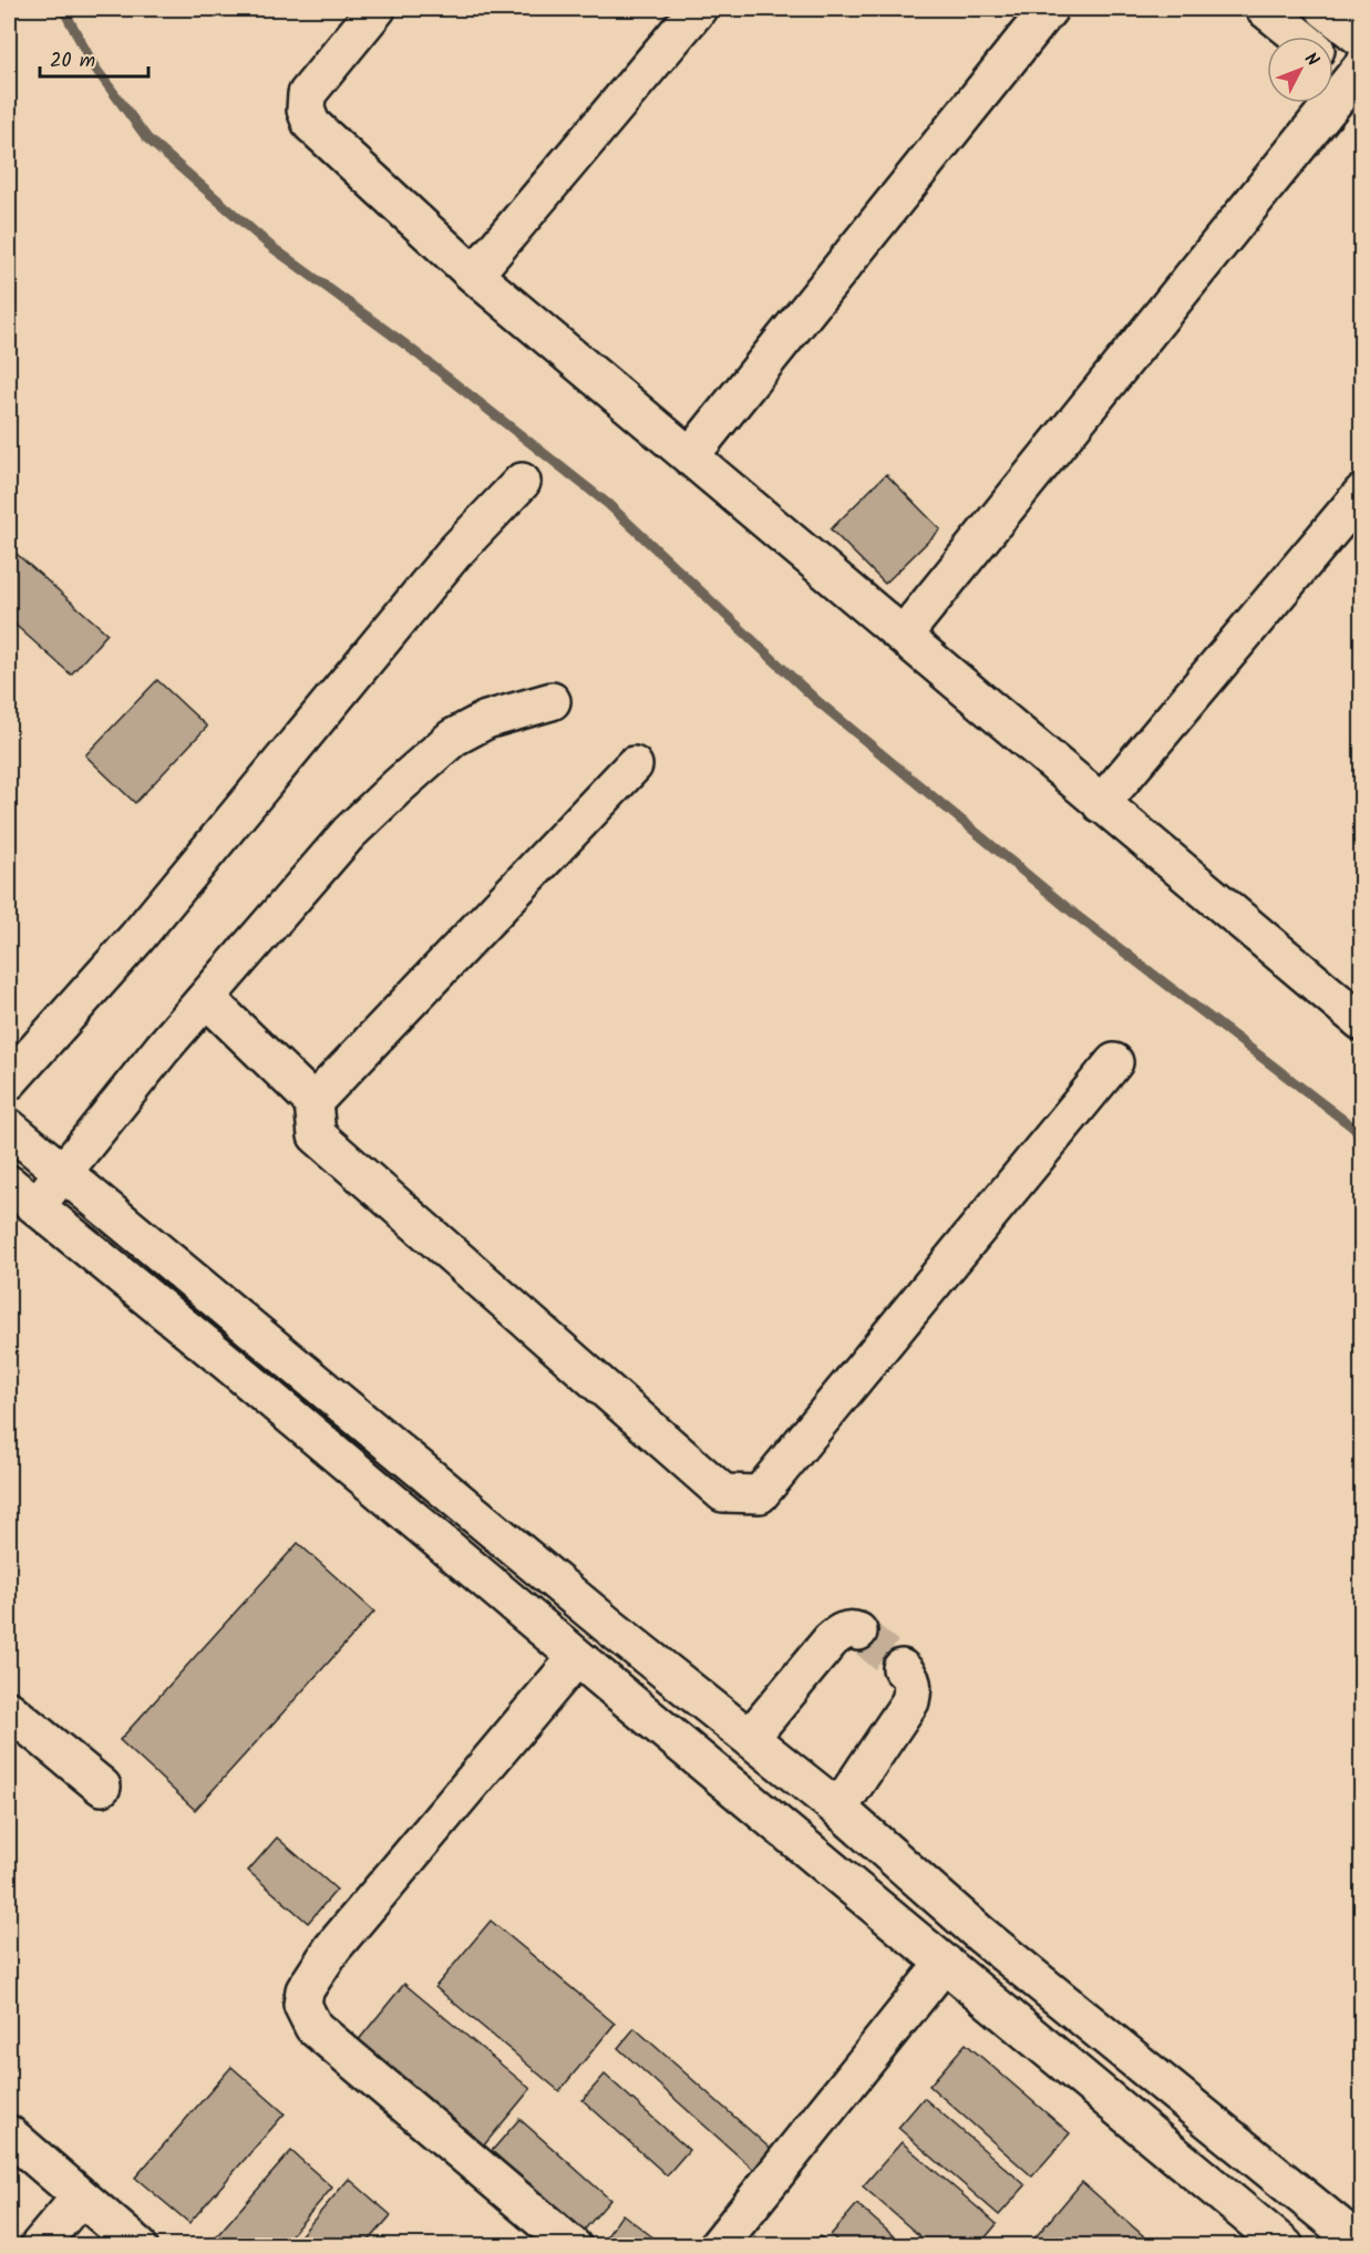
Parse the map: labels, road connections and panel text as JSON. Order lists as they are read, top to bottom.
{
  "scale_bar": "20 m",
  "north": "top right"
}
